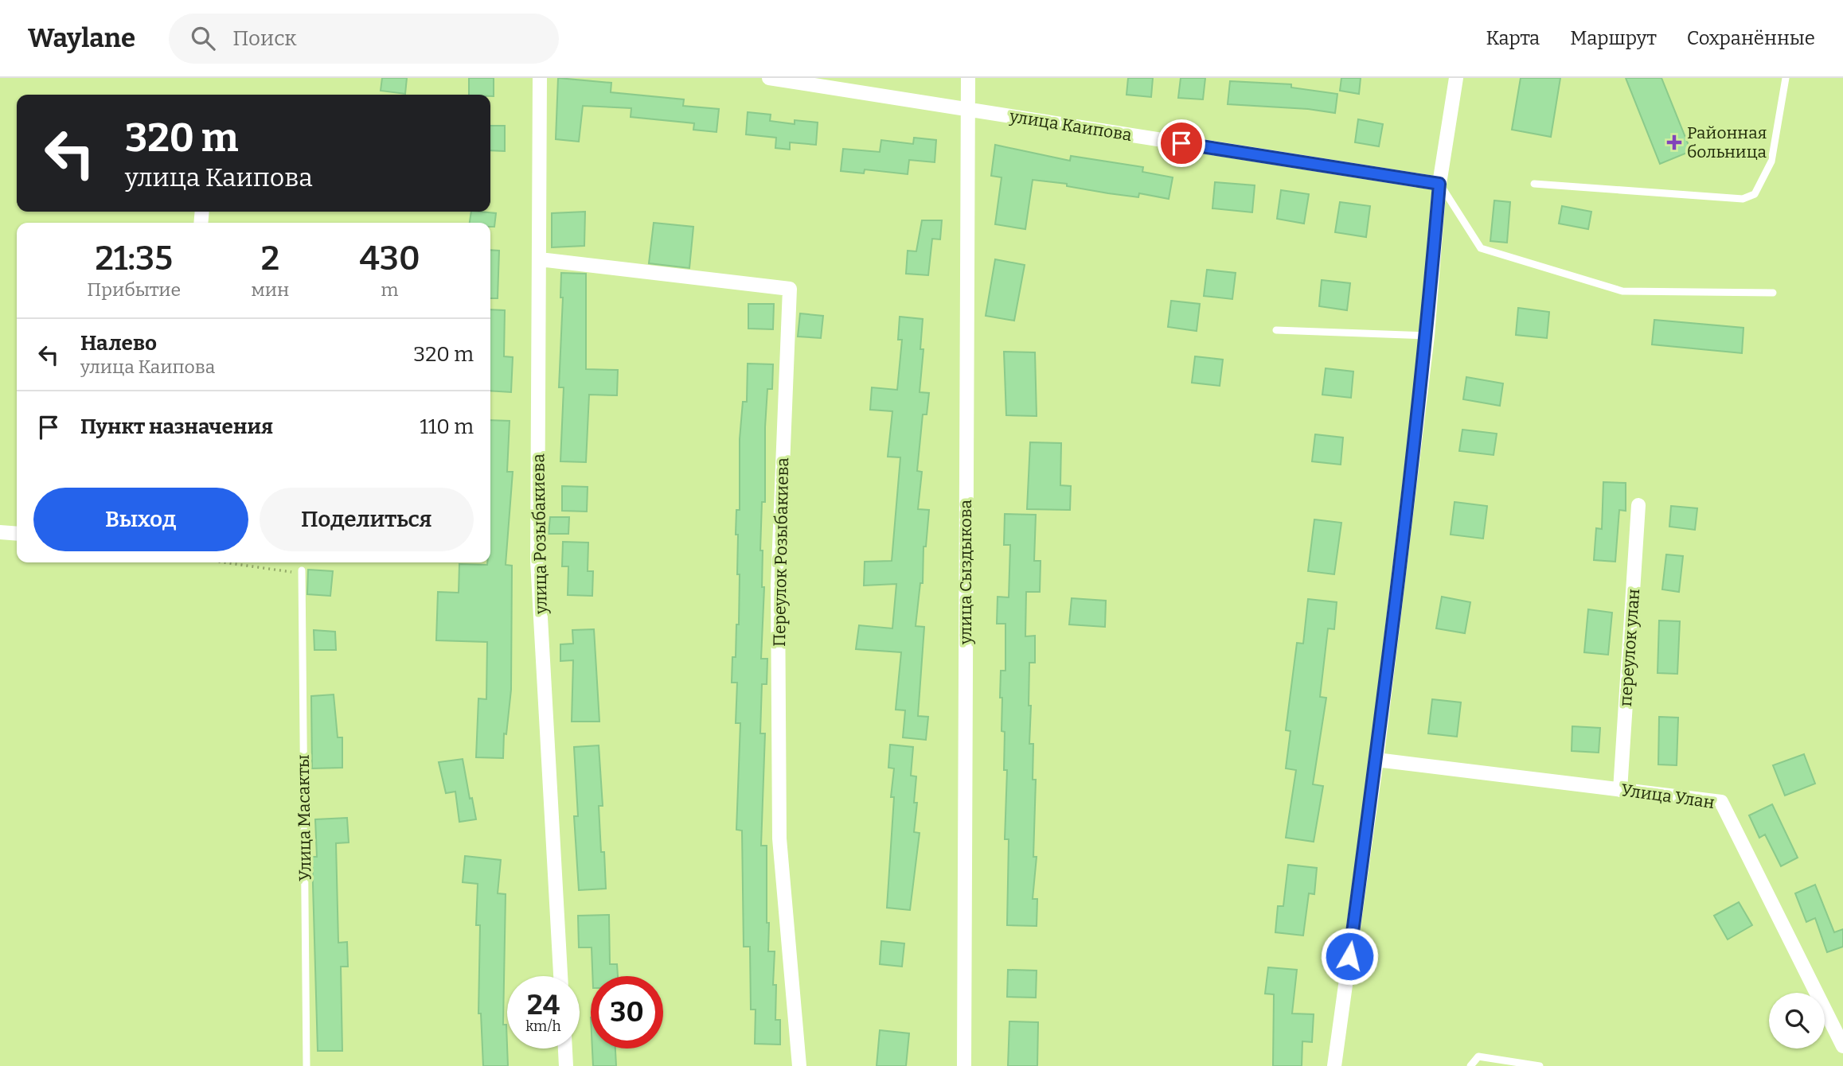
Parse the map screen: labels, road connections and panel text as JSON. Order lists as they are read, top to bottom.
{
  "streets": {
    "street": [
      "улица Каипова",
      "улица Розыбакиева",
      "Переулок Розыбакиева",
      "улица Сыздыкова",
      "переулок улан",
      "Улица Улан"
    ],
    "lane": ["Улица Масакты"]
  },
  "crossings": [
    ["улица Каипова", "улица Сыздыкова"],
    ["улица Розыбакиева", "Переулок Розыбакиева"],
    ["переулок улан", "Улица Улан"]
  ],
  "places": {
    "health": ["Районная больница"]
  },
  "page": {
    "header": "Waylane",
    "search": "Поиск",
    "nav": ["Карта", "Маршрут", "Сохранённые"],
    "turn": ["320 m", "улица Каипова"],
    "eta": [
      "21:35",
      "Прибытие",
      "2",
      "мин",
      "430",
      "m"
    ],
    "list": [
      {
        "name": "Налево",
        "note": "улица Каипова",
        "value": "320 m"
      },
      {
        "name": "Пункт назначения",
        "value": "110 m"
      }
    ],
    "buttons": ["Выход", "Поделиться"],
    "speed": "24 km/h",
    "limit": "30"
  }
}
